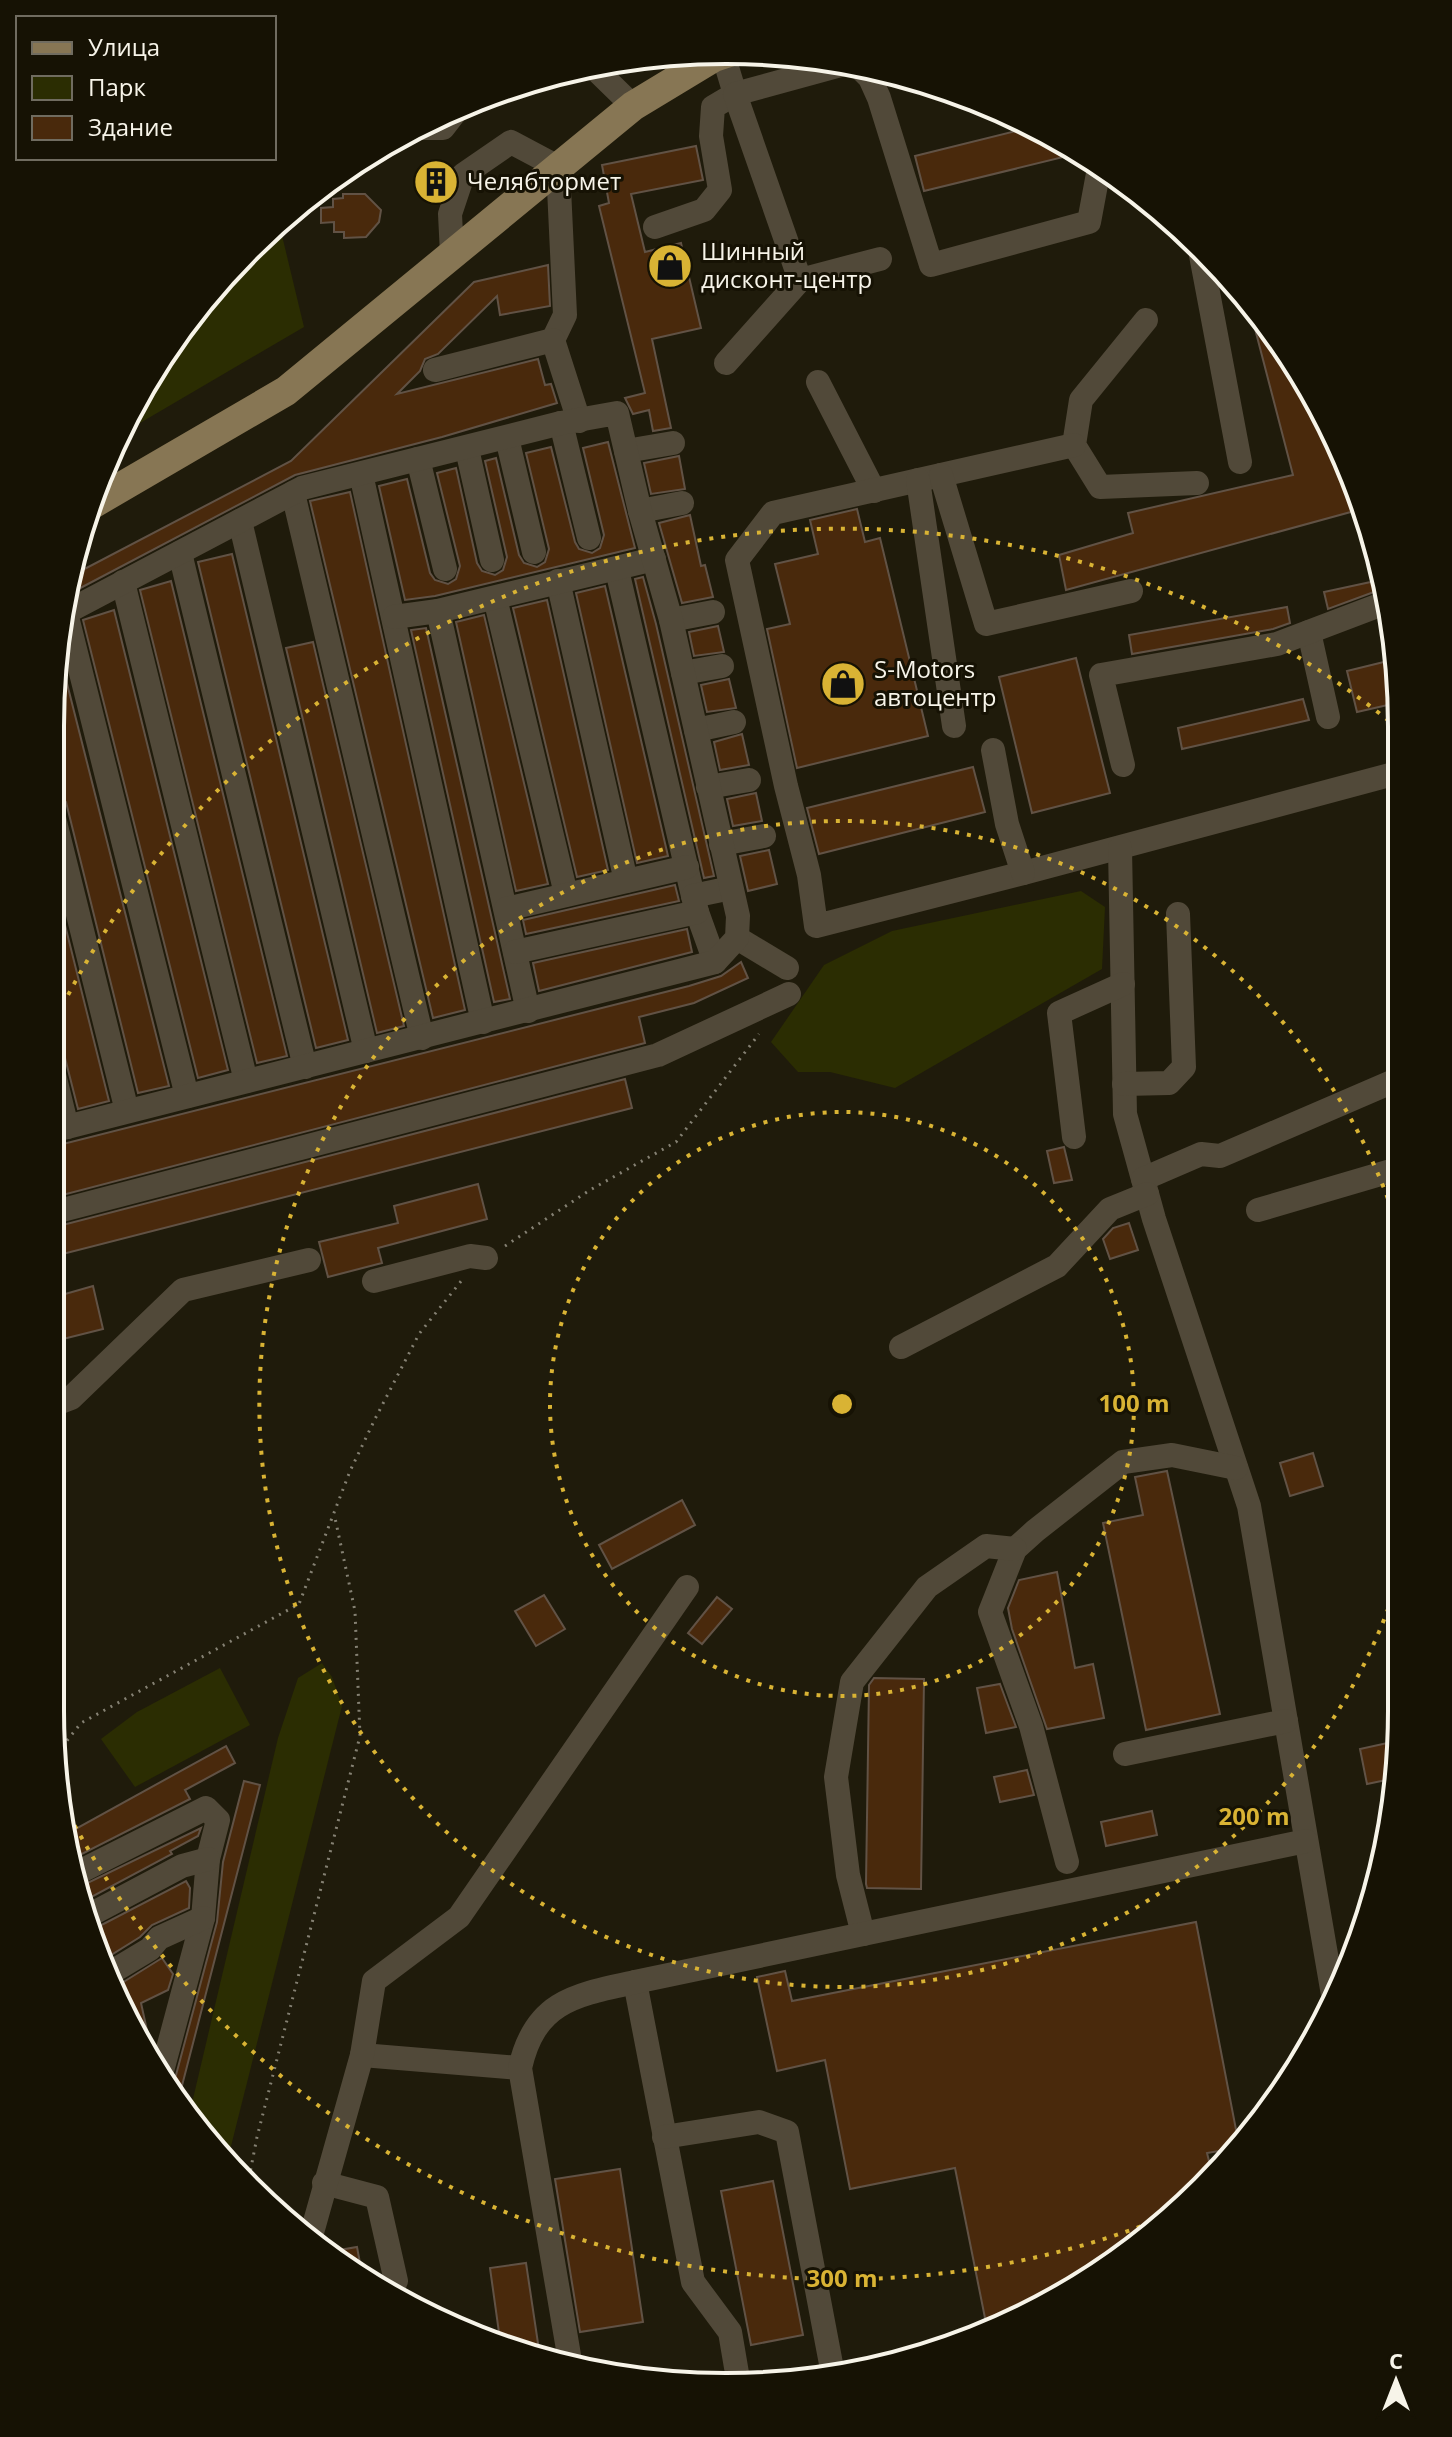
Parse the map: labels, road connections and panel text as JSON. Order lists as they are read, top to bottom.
{
  "places": {
    "building": ["Челябтормет"],
    "shop": ["Шинный дисконт-центр", "S-Motors автоцентр"]
  },
  "legend": ["Улица", "Парк", "Здание"],
  "north": "top",
  "rings": ["100 m", "200 m", "300 m"]
}
